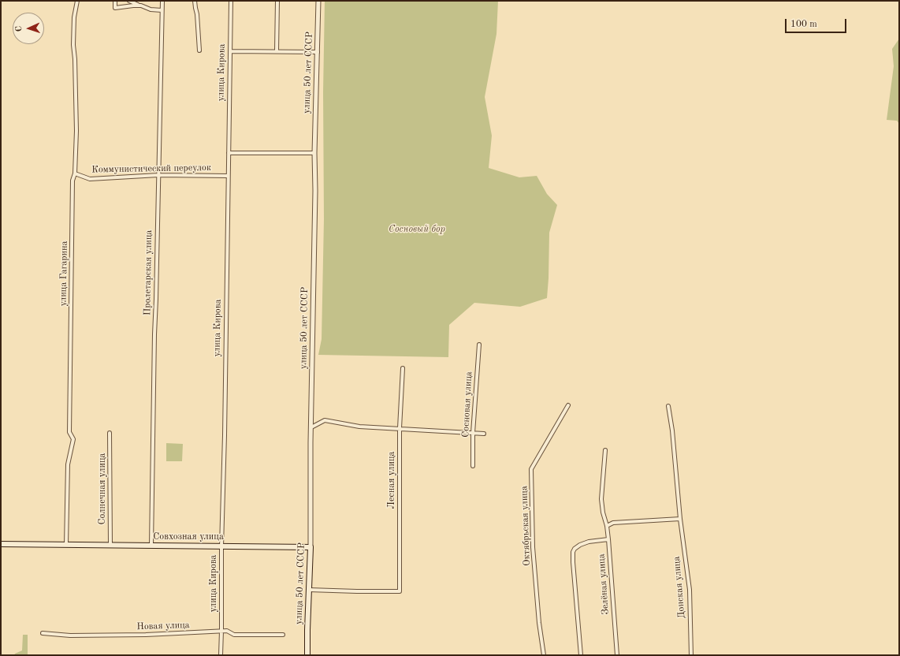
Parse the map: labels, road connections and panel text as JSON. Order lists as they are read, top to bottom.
{
  "streets": {
    "main road": ["улица 50 лет СССР", "Совхозная улица"],
    "street": [
      "улица Кирова",
      "Коммунистический переулок",
      "Пролетарская улица",
      "улица Гагарина",
      "Сосновая улица",
      "Лесная улица",
      "Солнечная улица",
      "Октябрьская улица",
      "Зелёная улица",
      "Донская улица",
      "Новая улица"
    ]
  },
  "crossings": [
    ["улица Кирова", "Коммунистический переулок"],
    ["улица Кирова", "Совхозная улица"],
    ["улица Кирова", "Новая улица"],
    ["улица 50 лет СССР", "Лесная улица"],
    ["улица 50 лет СССР", "Совхозная улица"],
    ["Коммунистический переулок", "Пролетарская улица"],
    ["Коммунистический переулок", "улица Гагарина"],
    ["Пролетарская улица", "Совхозная улица"],
    ["улица Гагарина", "Совхозная улица"],
    ["Солнечная улица", "Совхозная улица"]
  ],
  "parks": ["Сосновый бор"],
  "scale_bar": "100 m",
  "north": "left"
}
